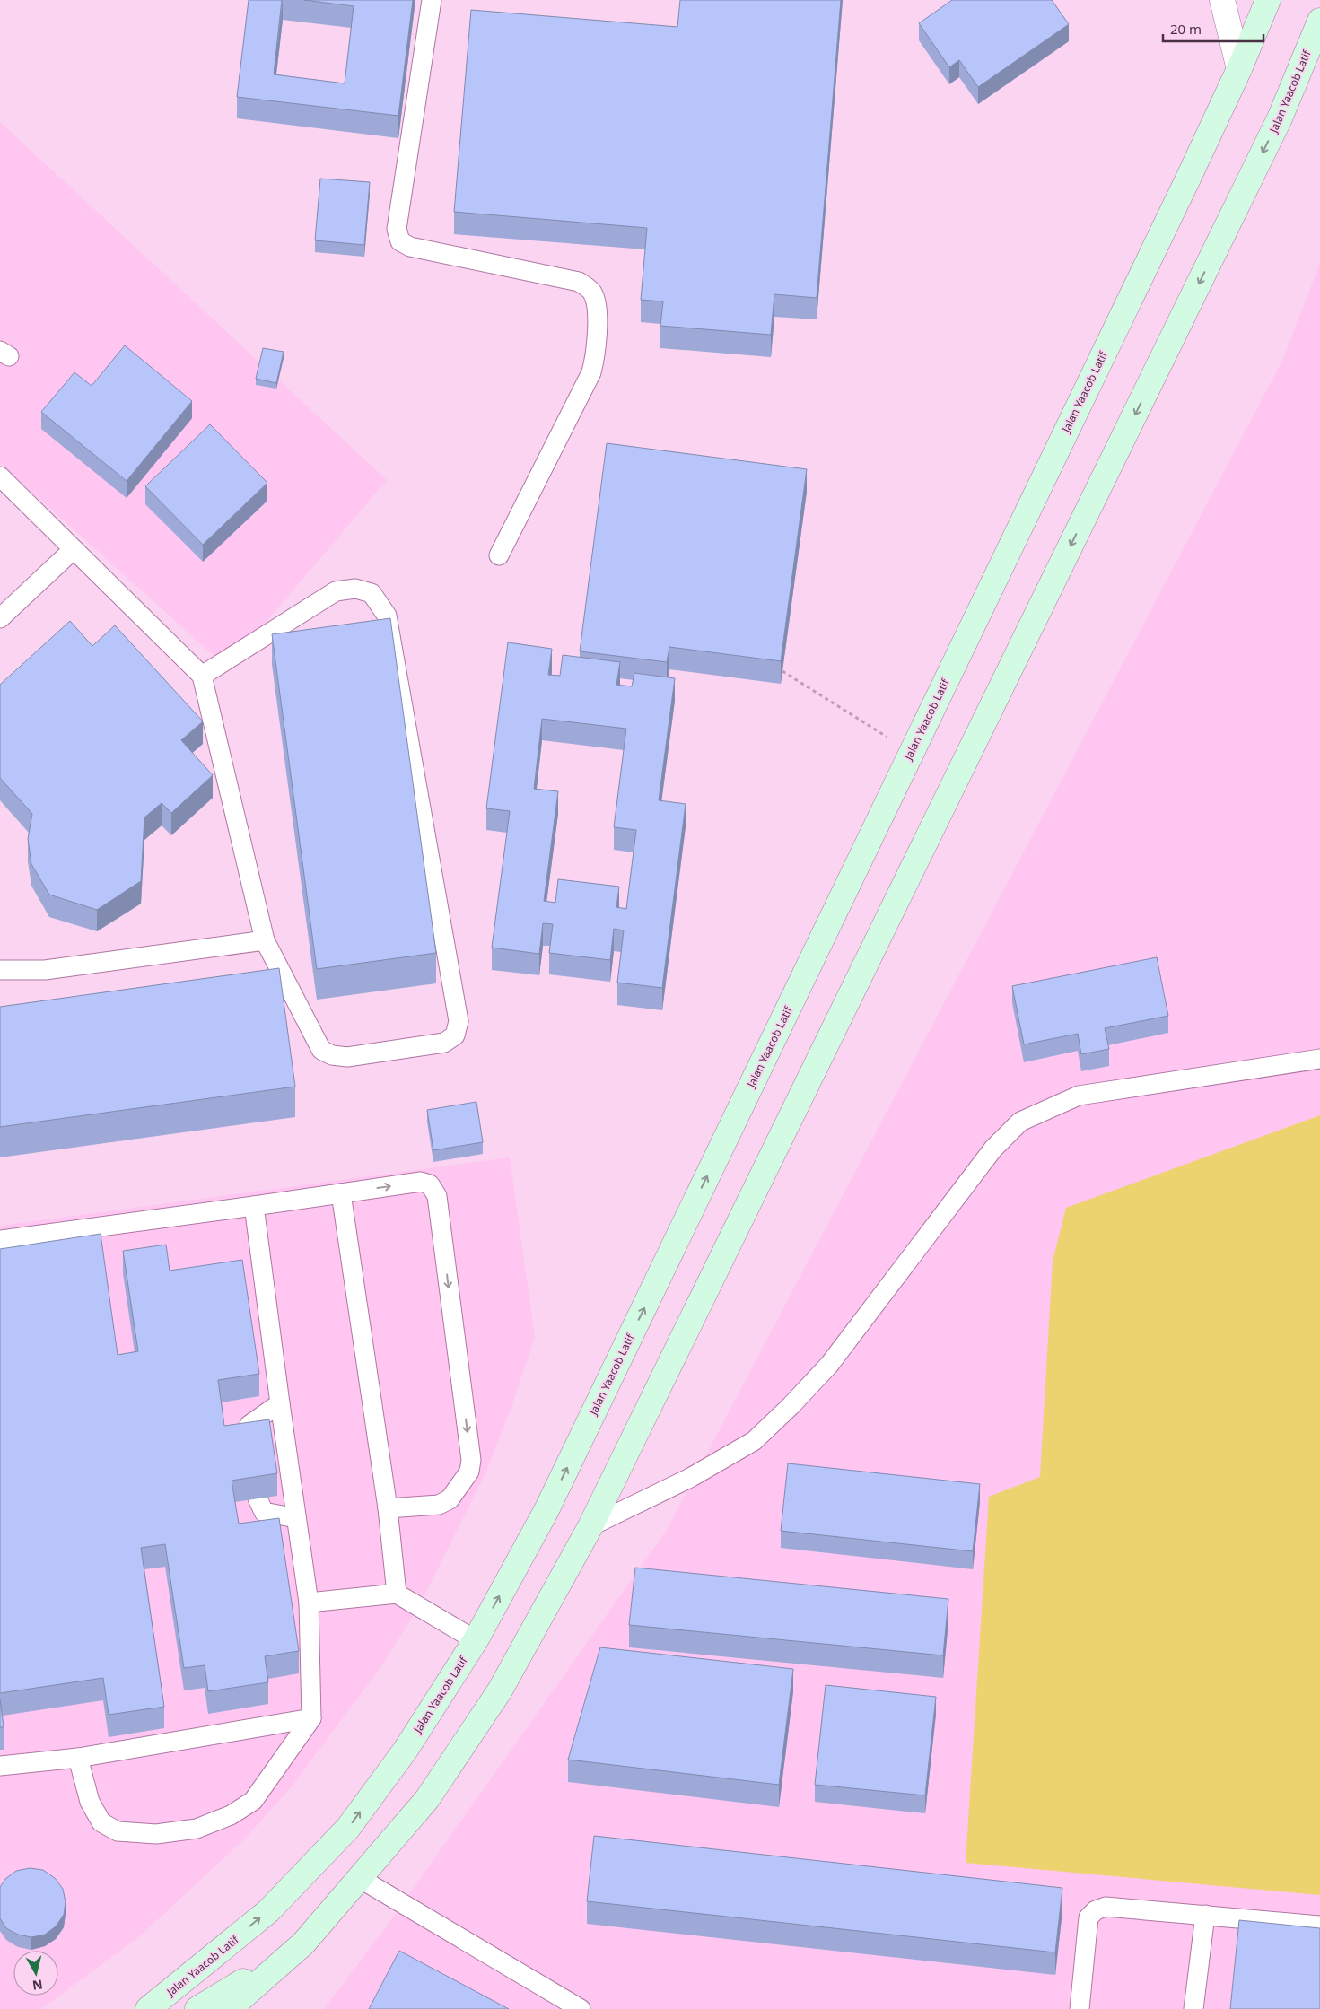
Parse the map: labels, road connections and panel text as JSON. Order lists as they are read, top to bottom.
{
  "streets": {
    "main road": ["Jalan Yaacob Latif"]
  },
  "scale_bar": "20 m",
  "north": "bottom"
}
